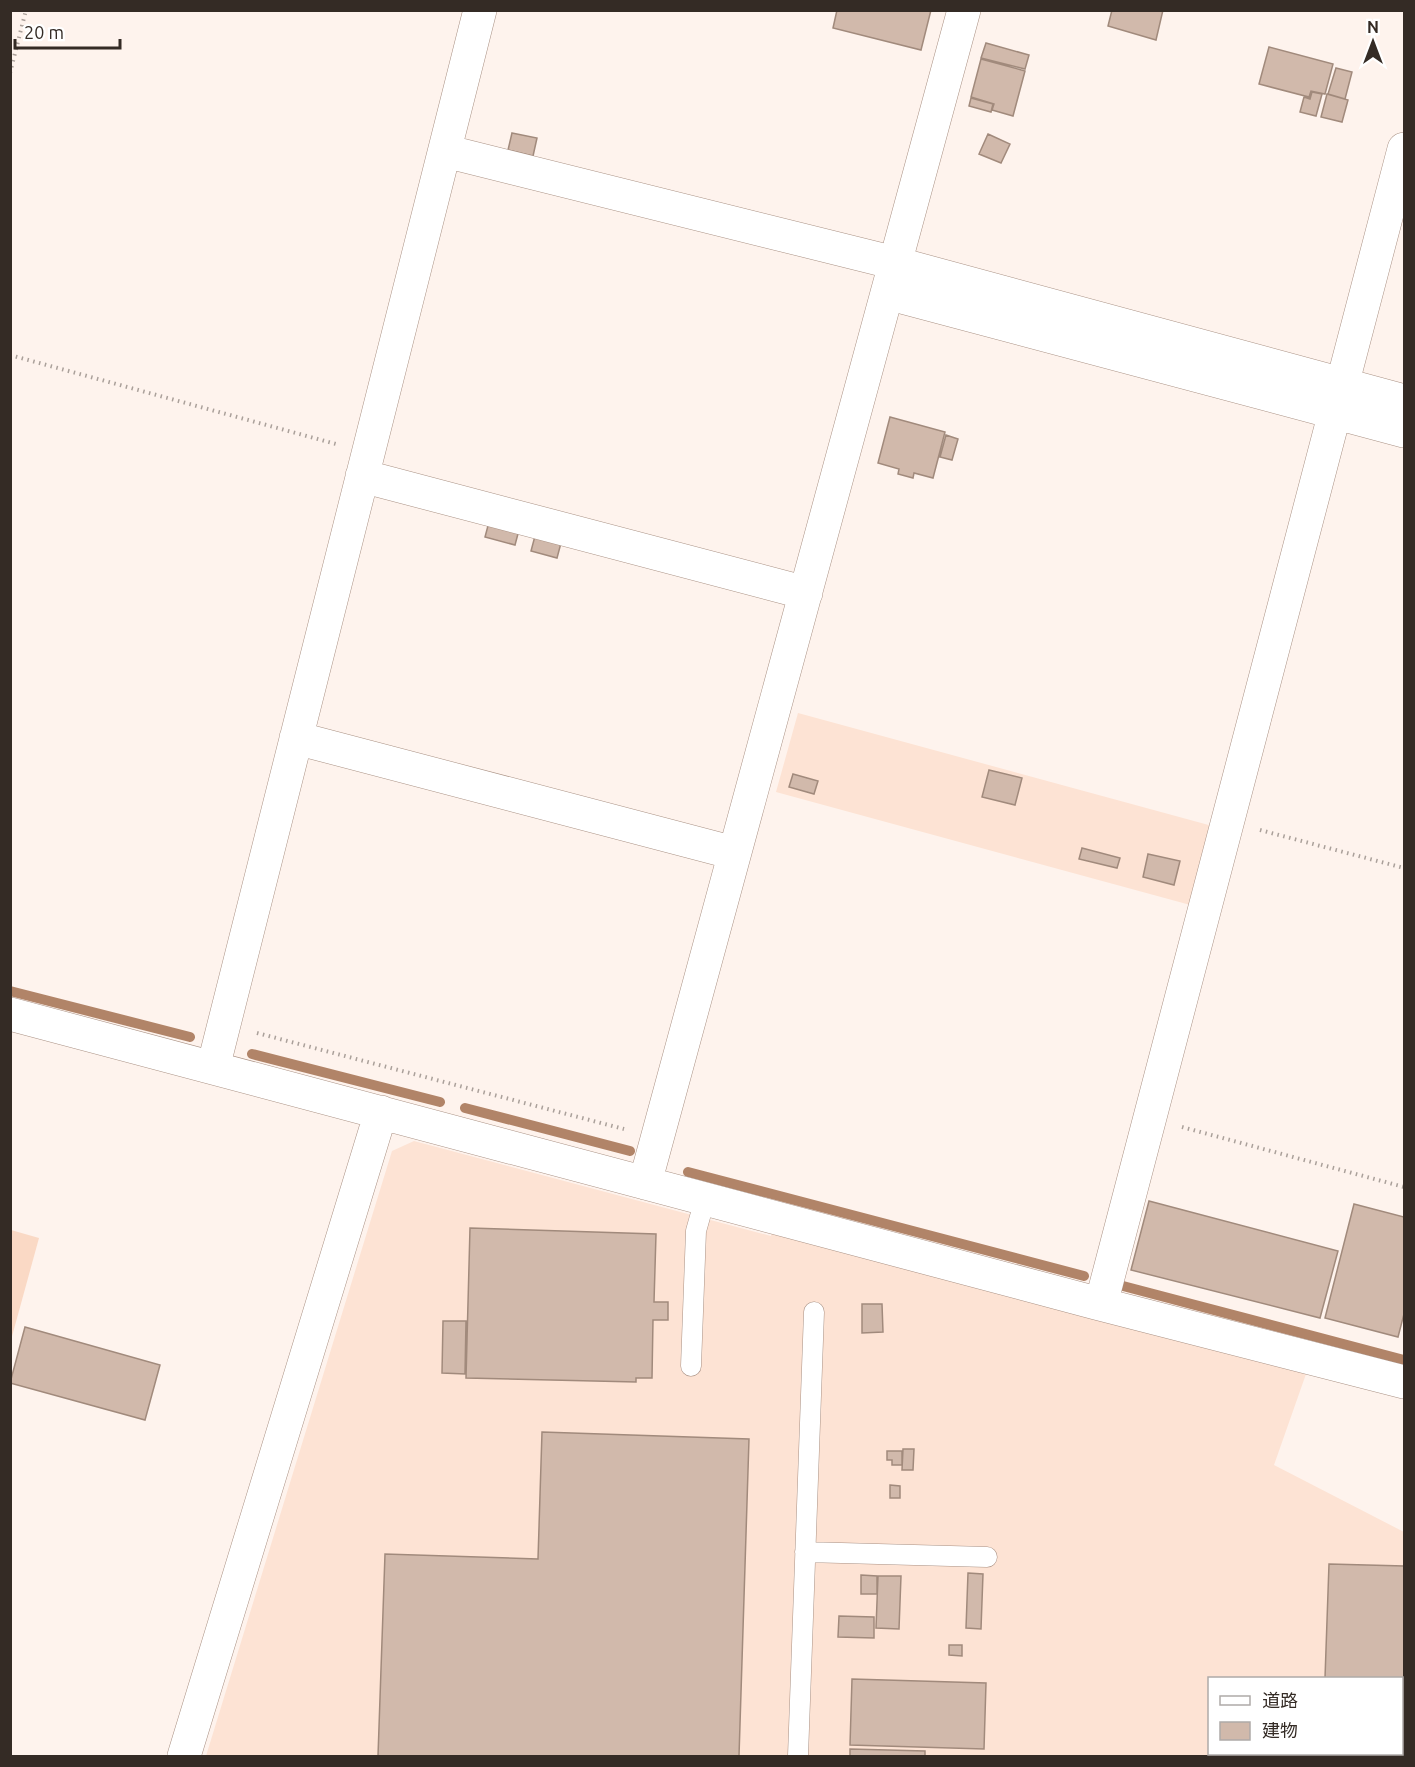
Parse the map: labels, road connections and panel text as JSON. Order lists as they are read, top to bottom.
{
  "legend": ["道路", "建物"],
  "scale_bar": "20 m",
  "north": "top"
}
